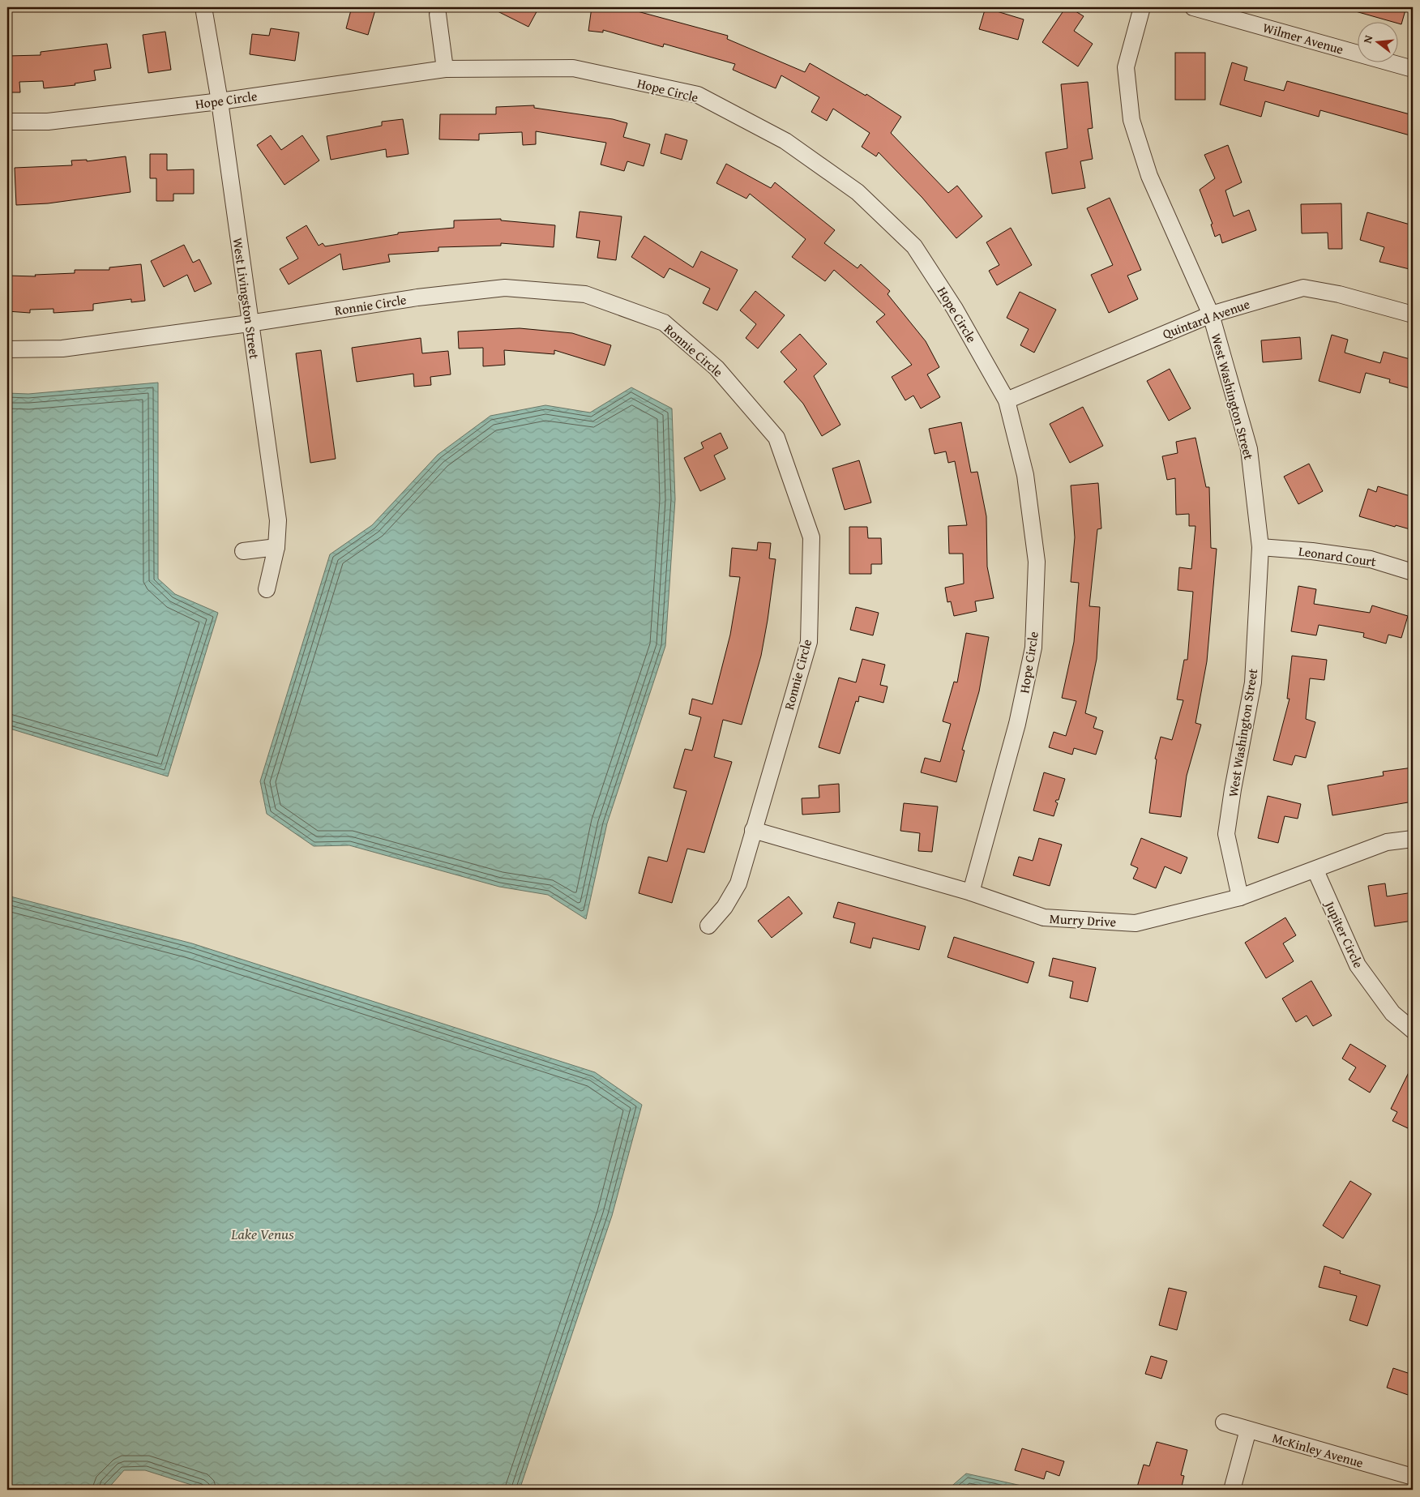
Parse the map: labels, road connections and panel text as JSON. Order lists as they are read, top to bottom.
{
  "streets": {
    "street": [
      "Wilmer Avenue",
      "Hope Circle",
      "West Livingston Street",
      "Ronnie Circle",
      "Quintard Avenue",
      "West Washington Street",
      "Leonard Court",
      "Murry Drive",
      "Jupiter Circle",
      "McKinley Avenue"
    ]
  },
  "crossings": [
    ["Hope Circle", "West Livingston Street"],
    ["Hope Circle", "Quintard Avenue"],
    ["Hope Circle", "Murry Drive"],
    ["West Livingston Street", "Ronnie Circle"],
    ["Ronnie Circle", "Murry Drive"],
    ["Quintard Avenue", "West Washington Street"],
    ["West Washington Street", "Leonard Court"],
    ["West Washington Street", "Murry Drive"],
    ["Murry Drive", "Jupiter Circle"]
  ],
  "water": ["Lake Venus"],
  "north": "left"
}
